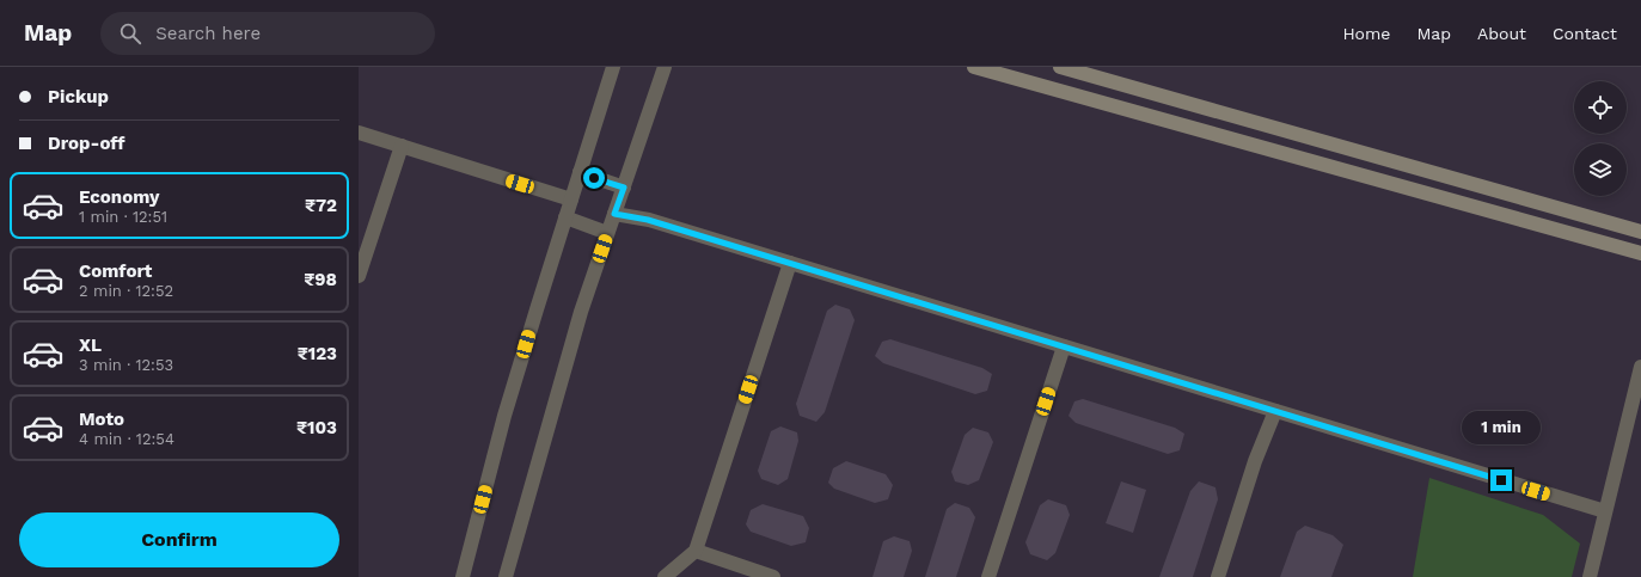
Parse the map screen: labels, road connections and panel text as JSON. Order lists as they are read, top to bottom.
{
  "page": {
    "header": "Map",
    "search": "Search here",
    "nav": [
      "Home",
      "Map",
      "About",
      "Contact"
    ],
    "banner": ["Pickup", "Drop-off"],
    "list": [
      {
        "name": "Economy",
        "note": "1 min · 12:51",
        "value": "₹72"
      },
      {
        "name": "Comfort",
        "note": "2 min · 12:52",
        "value": "₹98"
      },
      {
        "name": "XL",
        "note": "3 min · 12:53",
        "value": "₹123"
      },
      {
        "name": "Moto",
        "note": "4 min · 12:54",
        "value": "₹103"
      }
    ],
    "bubble": "1 min",
    "buttons": "Confirm"
  }
}
